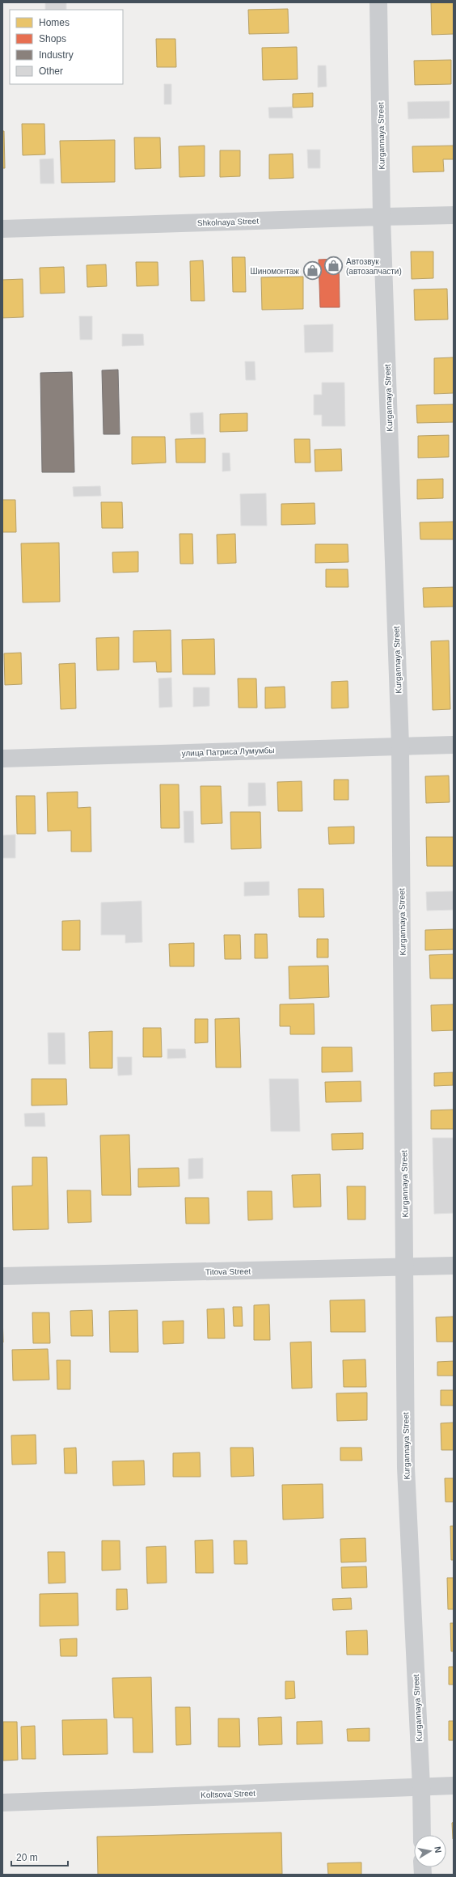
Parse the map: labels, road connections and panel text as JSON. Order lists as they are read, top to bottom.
{
  "streets": {
    "street": [
      "Kurgannaya Street",
      "Shkolnaya Street",
      "улица Патриса Лумумбы",
      "Titova Street",
      "Koltsova Street"
    ]
  },
  "crossings": [
    ["Kurgannaya Street", "Shkolnaya Street"],
    ["Kurgannaya Street", "улица Патриса Лумумбы"],
    ["Kurgannaya Street", "Titova Street"],
    ["Kurgannaya Street", "Koltsova Street"]
  ],
  "places": {
    "shop": ["Автозвук (автозапчасти)", "Шиномонтаж"]
  },
  "legend": [
    "Homes",
    "Shops",
    "Industry",
    "Other"
  ],
  "scale_bar": "20 m",
  "north": "right"
}
